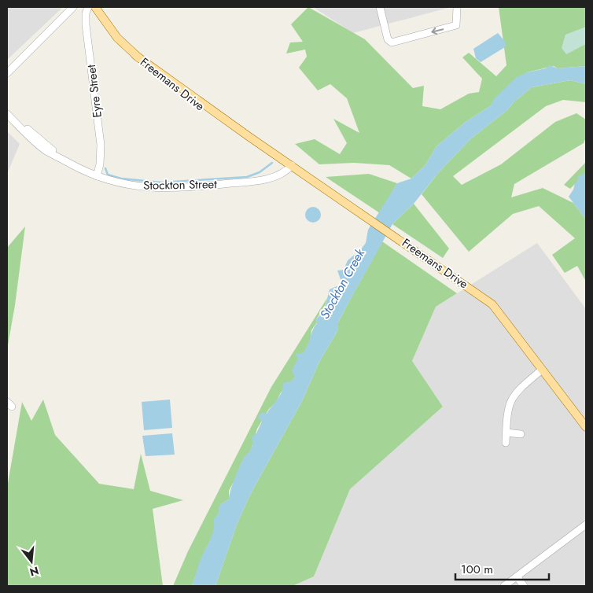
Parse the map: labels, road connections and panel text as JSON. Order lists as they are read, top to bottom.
{
  "streets": {
    "main road": ["Freemans Drive"],
    "street": ["Eyre Street", "Stockton Street"]
  },
  "crossings": [
    ["Freemans Drive", "Stockton Street"],
    ["Eyre Street", "Stockton Street"]
  ],
  "water": ["Stockton Creek"],
  "scale_bar": "100 m",
  "north": "bottom"
}
